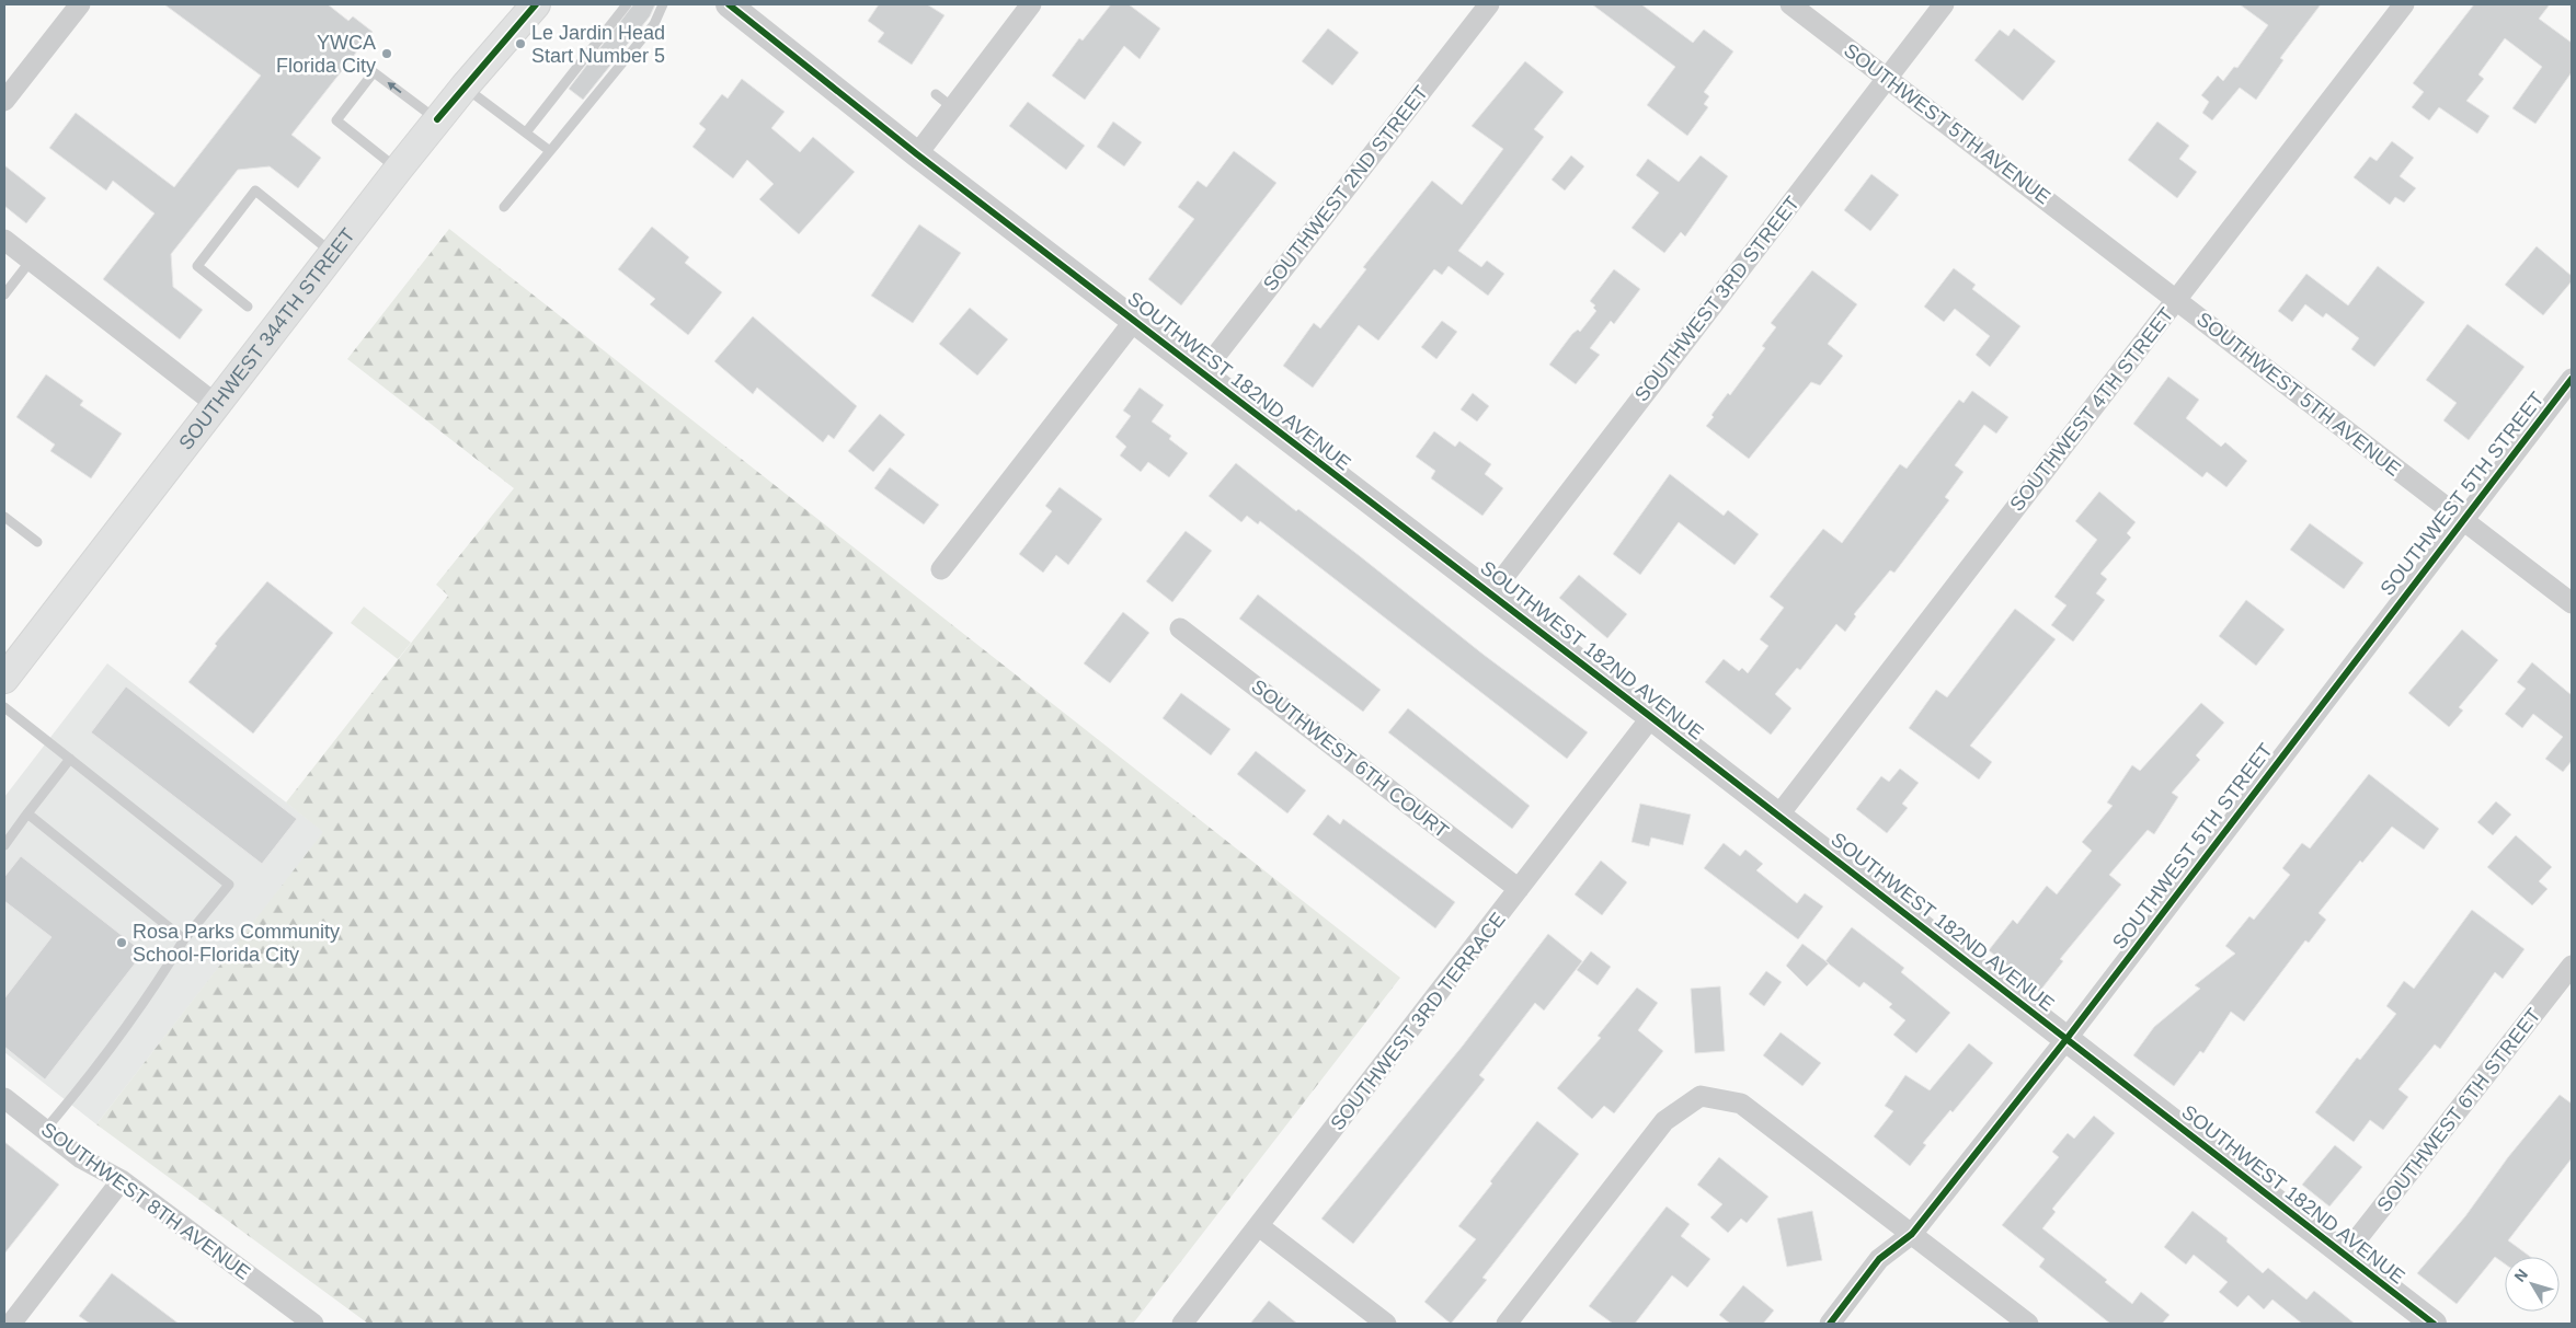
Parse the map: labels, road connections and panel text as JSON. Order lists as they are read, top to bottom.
{
  "streets": {
    "main road": ["SOUTHWEST 344TH STREET"],
    "street": [
      "SOUTHWEST 5TH AVENUE",
      "SOUTHWEST 2ND STREET",
      "SOUTHWEST 3RD STREET",
      "SOUTHWEST 182ND AVENUE",
      "SOUTHWEST 4TH STREET",
      "SOUTHWEST 5TH STREET",
      "SOUTHWEST 6TH COURT",
      "SOUTHWEST 3RD TERRACE",
      "SOUTHWEST 6TH STREET",
      "SOUTHWEST 8TH AVENUE"
    ]
  },
  "crossings": [
    ["SOUTHWEST 5TH AVENUE", "SOUTHWEST 3RD STREET"],
    ["SOUTHWEST 5TH AVENUE", "SOUTHWEST 4TH STREET"],
    ["SOUTHWEST 5TH AVENUE", "SOUTHWEST 5TH STREET"],
    ["SOUTHWEST 2ND STREET", "SOUTHWEST 182ND AVENUE"],
    ["SOUTHWEST 3RD STREET", "SOUTHWEST 182ND AVENUE"],
    ["SOUTHWEST 182ND AVENUE", "SOUTHWEST 4TH STREET"],
    ["SOUTHWEST 182ND AVENUE", "SOUTHWEST 5TH STREET"],
    ["SOUTHWEST 182ND AVENUE", "SOUTHWEST 3RD TERRACE"],
    ["SOUTHWEST 182ND AVENUE", "SOUTHWEST 6TH STREET"],
    ["SOUTHWEST 6TH COURT", "SOUTHWEST 3RD TERRACE"]
  ],
  "places": ["Le Jardin Head Start Number 5", "YWCA Florida City", "Rosa Parks Community School-Florida City"],
  "north": "top left"
}
